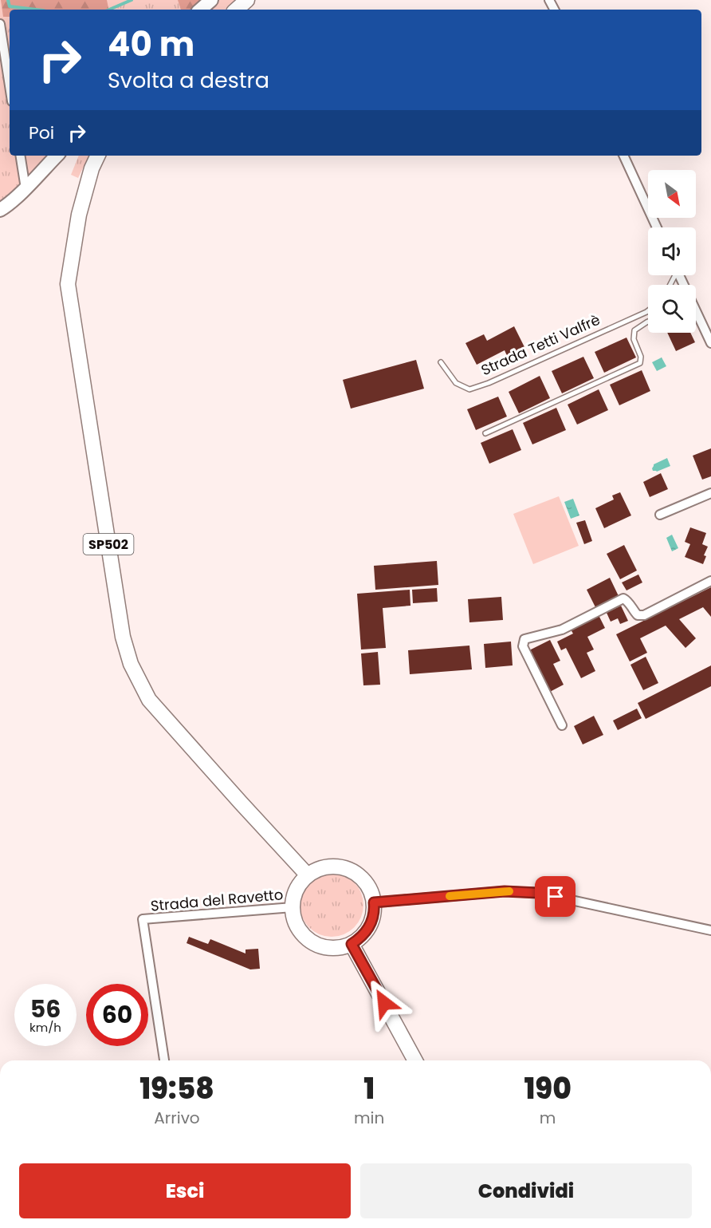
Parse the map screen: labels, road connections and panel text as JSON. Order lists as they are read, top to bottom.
{
  "streets": {
    "main road": ["SP502"],
    "street": ["Strada del Ravetto"],
    "lane": ["Strada Tetti Valfrè"]
  },
  "crossings": [
    ["SP502", "Strada del Ravetto"]
  ],
  "north": "bottom right",
  "page": {
    "turn": ["40 m", "Svolta a destra"],
    "then": "Poi",
    "speed": "56 km/h",
    "limit": "60",
    "eta": [
      "19:58",
      "Arrivo",
      "1",
      "min",
      "190",
      "m"
    ],
    "buttons": ["Esci", "Condividi"]
  }
}
